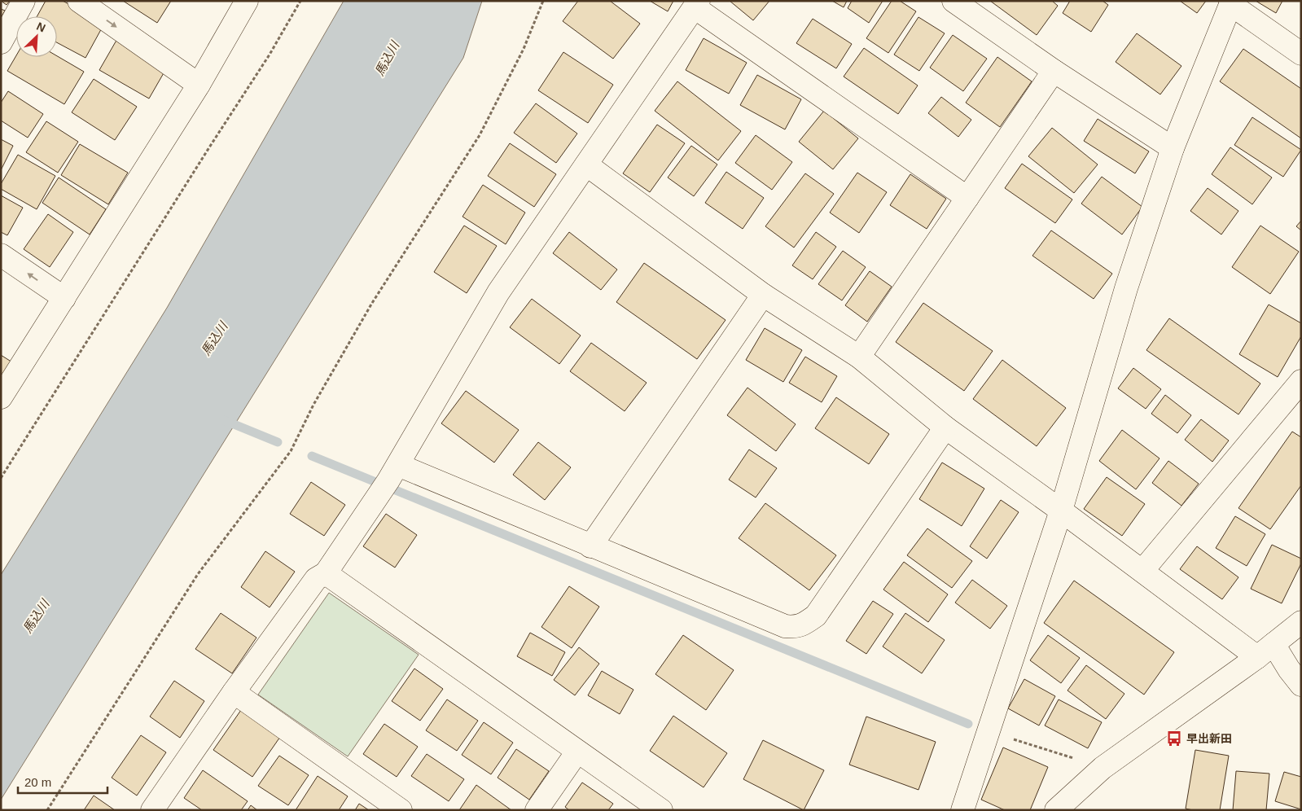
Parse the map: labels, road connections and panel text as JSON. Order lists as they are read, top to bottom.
{
  "water": ["馬込川"],
  "places": {
    "bus stop": ["早出新田"]
  },
  "scale_bar": "20 m",
  "north": "top right"
}
